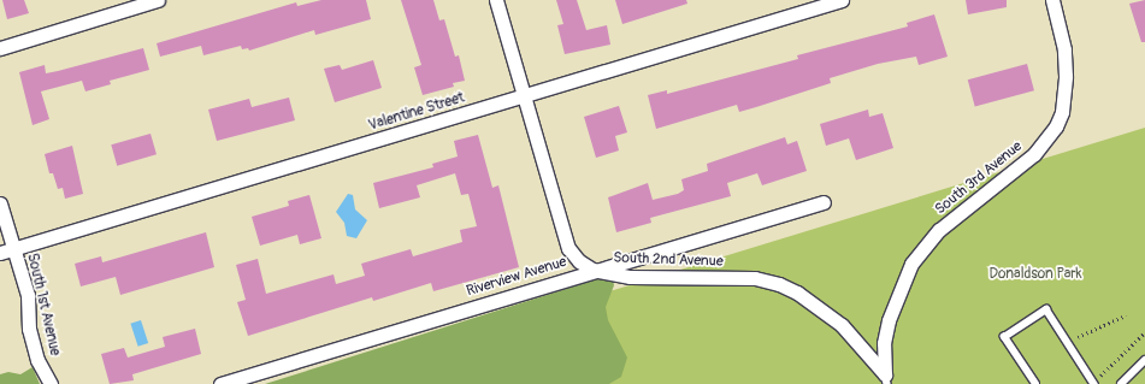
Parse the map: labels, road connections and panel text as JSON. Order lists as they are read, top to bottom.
{
  "streets": {
    "street": [
      "Valentine Street",
      "South 3rd Avenue",
      "South 2nd Avenue",
      "Riverview Avenue",
      "South 1st Avenue"
    ]
  },
  "crossings": [
    ["Valentine Street", "South 2nd Avenue"],
    ["Valentine Street", "South 1st Avenue"],
    ["South 3rd Avenue", "South 2nd Avenue"],
    ["South 2nd Avenue", "Riverview Avenue"]
  ],
  "parks": ["Donaldson Park"]
}
